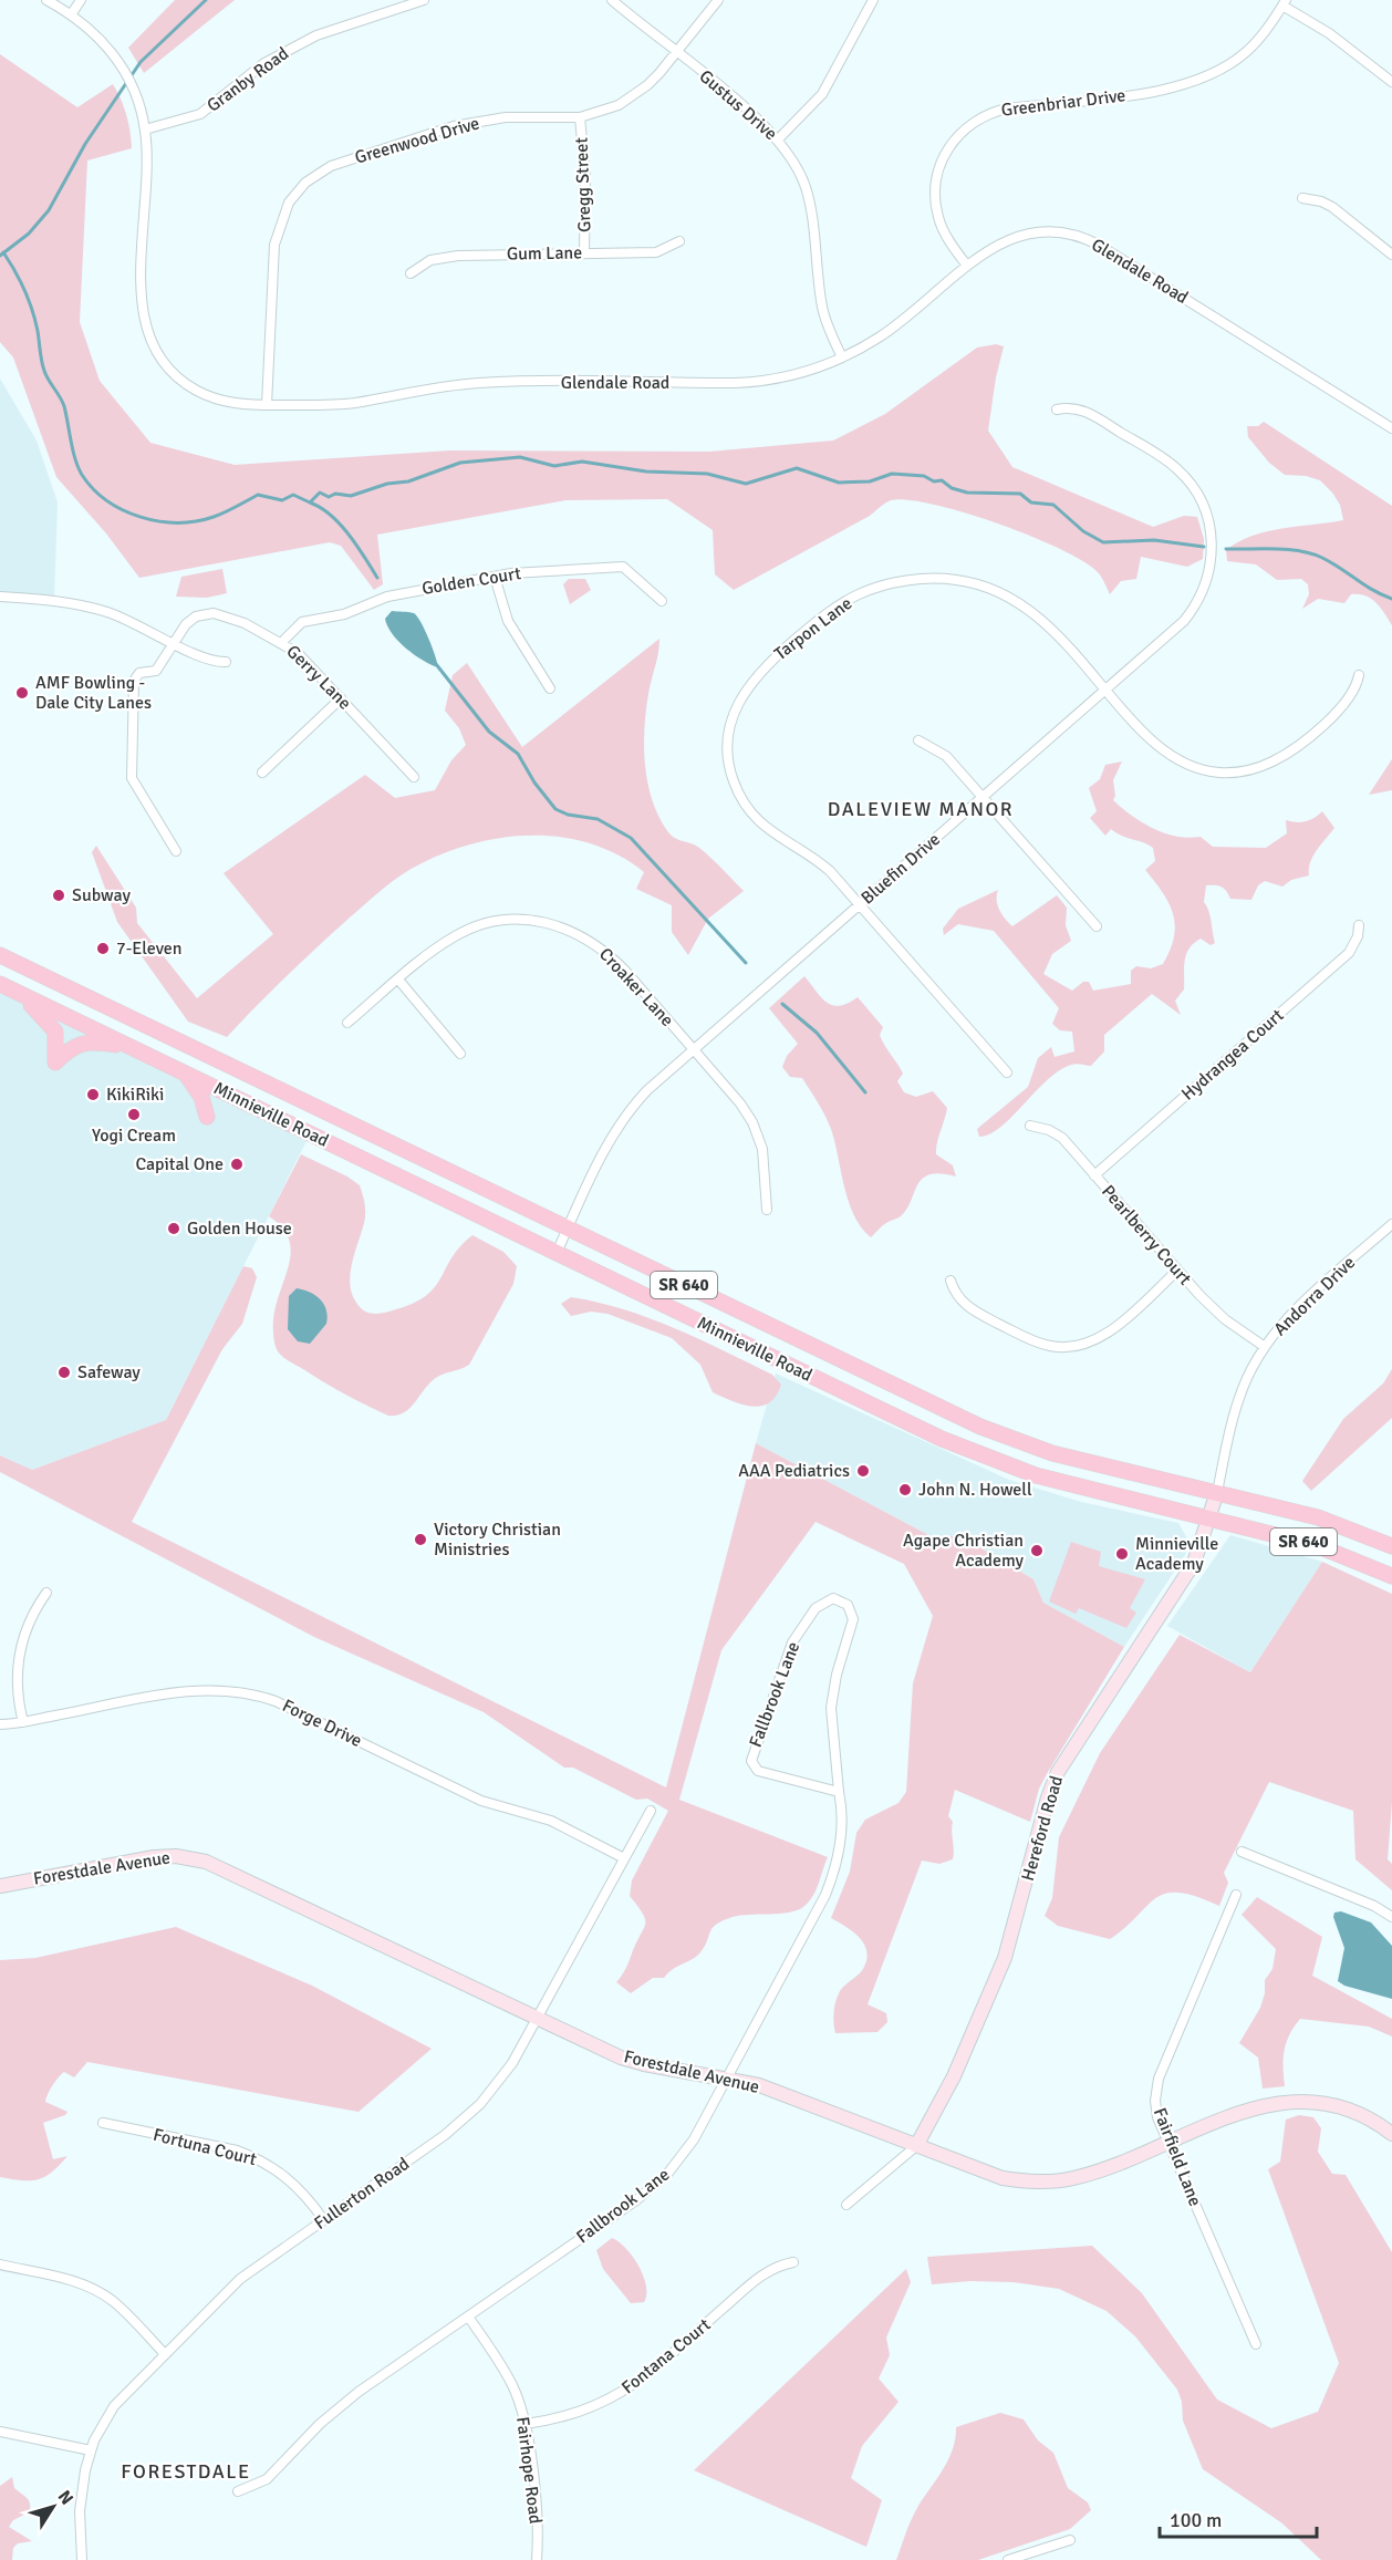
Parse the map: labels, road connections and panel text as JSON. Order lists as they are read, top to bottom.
{
  "streets": {
    "main road": ["Minnieville Road", "SR 640"],
    "street": [
      "Granby Road",
      "Greenbriar Drive",
      "Gustus Drive",
      "Greenwood Drive",
      "Gregg Street",
      "Gum Lane",
      "Glendale Road",
      "Golden Court",
      "Tarpon Lane",
      "Gerry Lane",
      "Bluefin Drive",
      "Croaker Lane",
      "Hydrangea Court",
      "Pearlberry Court",
      "Andorra Drive",
      "Fallbrook Lane",
      "Forge Drive",
      "Hereford Road",
      "Forestdale Avenue",
      "Fortuna Court",
      "Fairfield Lane",
      "Fullerton Road",
      "Fontana Court",
      "Fairhope Road"
    ]
  },
  "crossings": [
    ["Granby Road", "Glendale Road"],
    ["Greenbriar Drive", "Glendale Road"],
    ["Gustus Drive", "Greenwood Drive"],
    ["Gustus Drive", "Glendale Road"],
    ["Greenwood Drive", "Gregg Street"],
    ["Greenwood Drive", "Glendale Road"],
    ["Gregg Street", "Gum Lane"],
    ["Golden Court", "Gerry Lane"],
    ["Tarpon Lane", "Bluefin Drive"],
    ["Bluefin Drive", "Croaker Lane"],
    ["Bluefin Drive", "Minnieville Road"],
    ["Hydrangea Court", "Pearlberry Court"],
    ["Minnieville Road", "Andorra Drive"],
    ["Minnieville Road", "Hereford Road"],
    ["Pearlberry Court", "Andorra Drive"],
    ["Andorra Drive", "Hereford Road"],
    ["Fallbrook Lane", "Forestdale Avenue"],
    ["Fallbrook Lane", "Fairhope Road"],
    ["Forge Drive", "Fullerton Road"],
    ["Hereford Road", "Forestdale Avenue"],
    ["Forestdale Avenue", "Fairfield Lane"],
    ["Forestdale Avenue", "Fullerton Road"],
    ["Fortuna Court", "Fullerton Road"],
    ["Fontana Court", "Fairhope Road"]
  ],
  "districts": ["DALEVIEW MANOR", "FORESTDALE"],
  "places": [
    "AMF Bowling - Dale City Lanes",
    "Subway",
    "7-Eleven",
    "KikiRiki",
    "Yogi Cream",
    "Capital One",
    "Golden House",
    "Safeway",
    "AAA Pediatrics",
    "John N. Howell",
    "Victory Christian Ministries",
    "Agape Christian Academy",
    "Minnieville Academy"
  ],
  "scale_bar": "100 m",
  "north": "top right"
}
